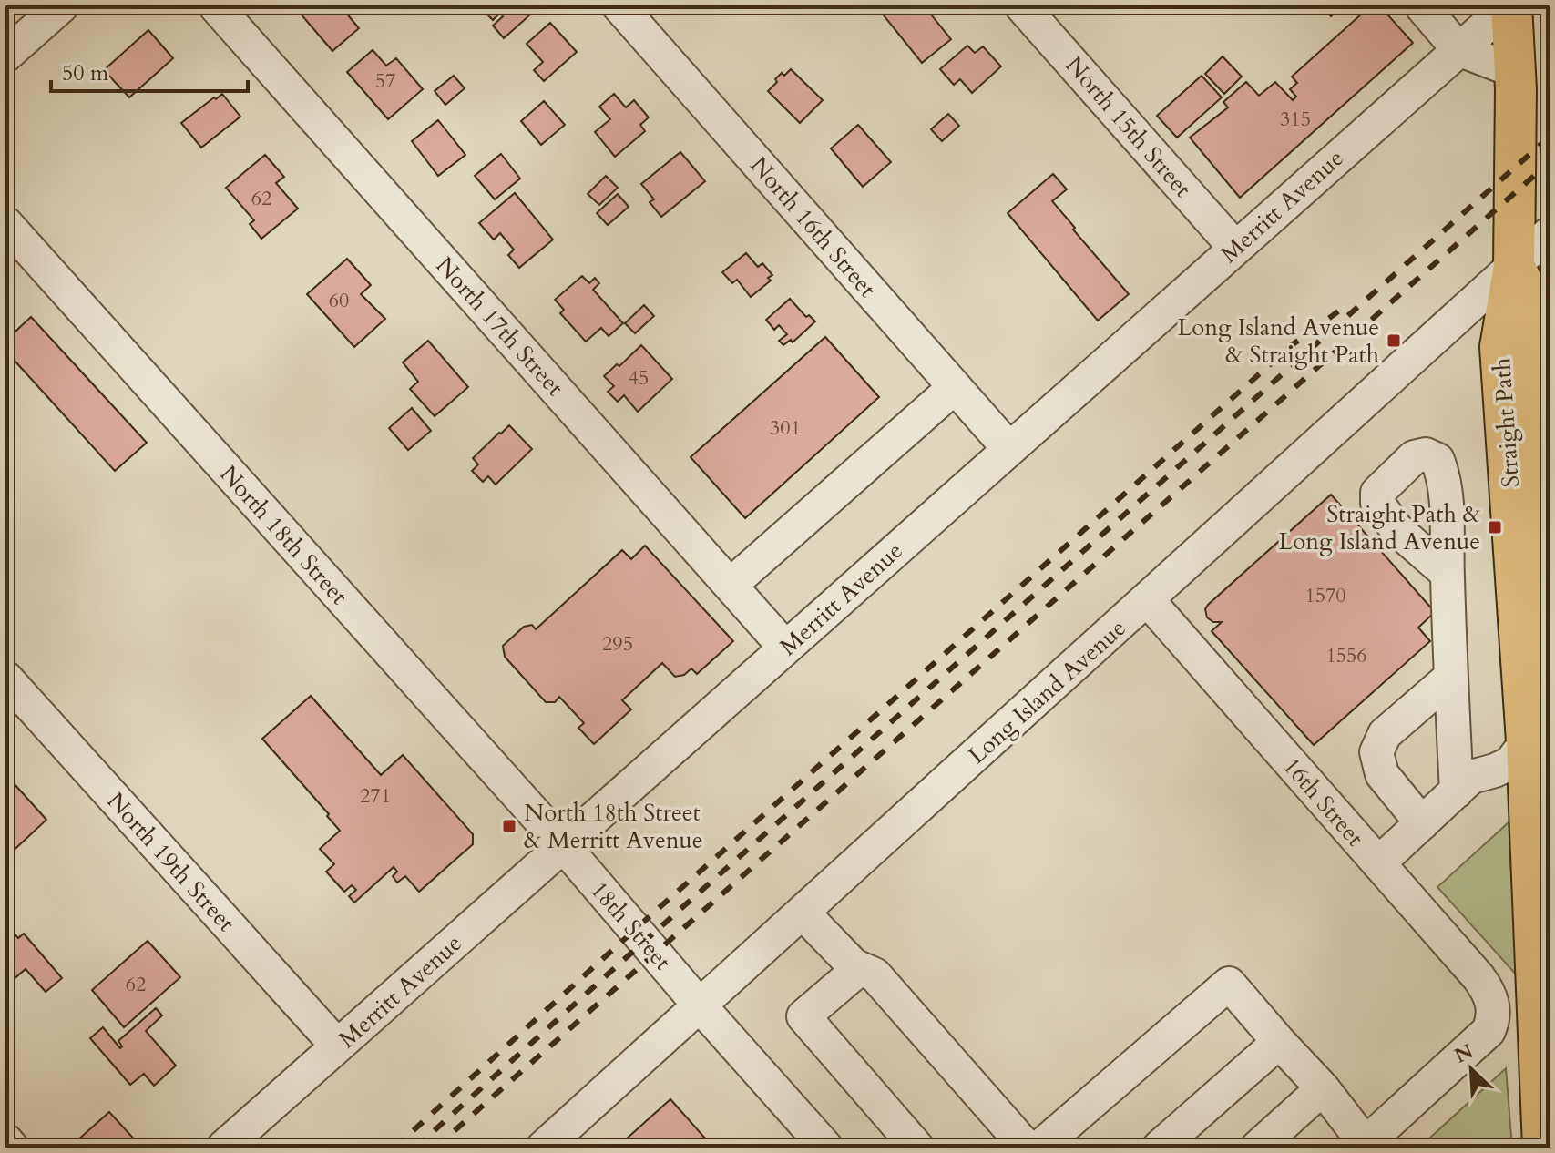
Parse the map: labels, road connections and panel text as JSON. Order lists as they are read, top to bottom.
{
  "streets": {
    "main road": ["Straight Path"],
    "street": [
      "North 15th Street",
      "Merritt Avenue",
      "North 16th Street",
      "North 17th Street",
      "North 18th Street",
      "Long Island Avenue",
      "16th Street",
      "North 19th Street",
      "18th Street"
    ]
  },
  "crossings": [
    ["North 15th Street", "Merritt Avenue"],
    ["Merritt Avenue", "North 16th Street"],
    ["Merritt Avenue", "North 17th Street"],
    ["Merritt Avenue", "North 18th Street"],
    ["Merritt Avenue", "North 19th Street"],
    ["Merritt Avenue", "18th Street"],
    ["Straight Path", "Long Island Avenue"],
    ["North 18th Street", "18th Street"],
    ["Long Island Avenue", "16th Street"],
    ["Long Island Avenue", "18th Street"]
  ],
  "places": {
    "transit": ["Long Island Avenue & Straight Path", "Straight Path & Long Island Avenue", "North 18th Street & Merritt Avenue"]
  },
  "house_numbers": [
    "57",
    "315",
    "62",
    "60",
    "45",
    "301",
    "1570",
    "295",
    "1556",
    "271",
    "62"
  ],
  "scale_bar": "50 m",
  "north": "top left"
}
